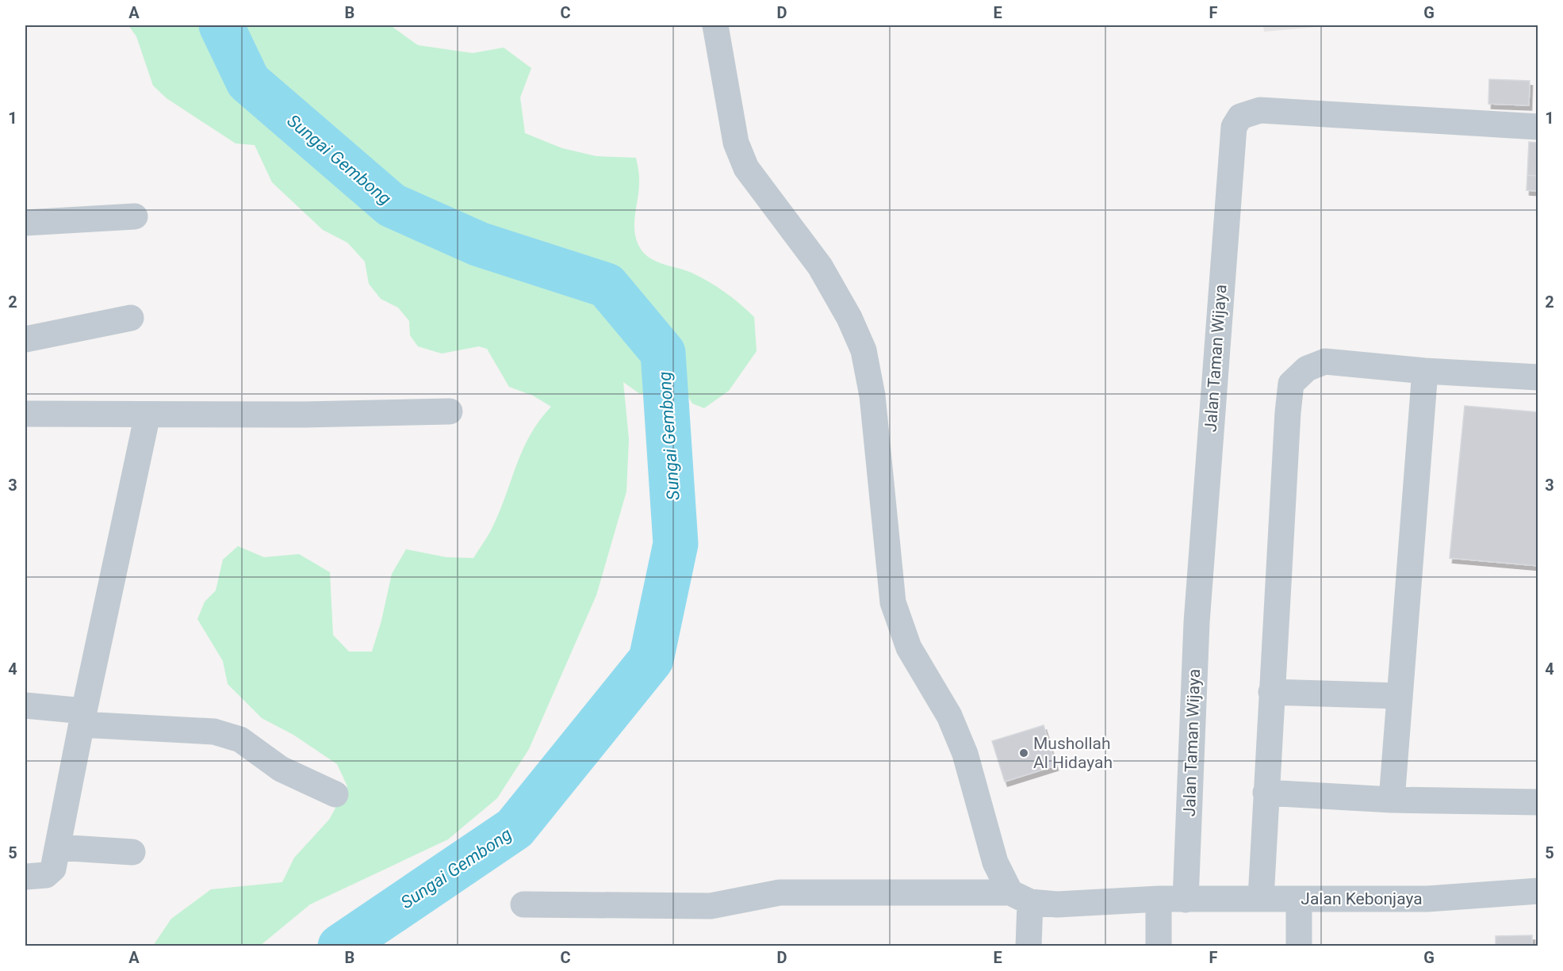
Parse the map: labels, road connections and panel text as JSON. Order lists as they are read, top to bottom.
{
  "streets": {
    "street": ["Jalan Taman Wijaya", "Jalan Kebonjaya"]
  },
  "crossings": [
    ["Jalan Taman Wijaya", "Jalan Kebonjaya"]
  ],
  "water": ["Sungai Gembong"],
  "places": ["Mushollah Al Hidayah"],
  "grid": {
    "columns": [
      "A",
      "B",
      "C",
      "D",
      "E",
      "F",
      "G"
    ],
    "rows": [
      "1",
      "2",
      "3",
      "4",
      "5"
    ]
  }
}
